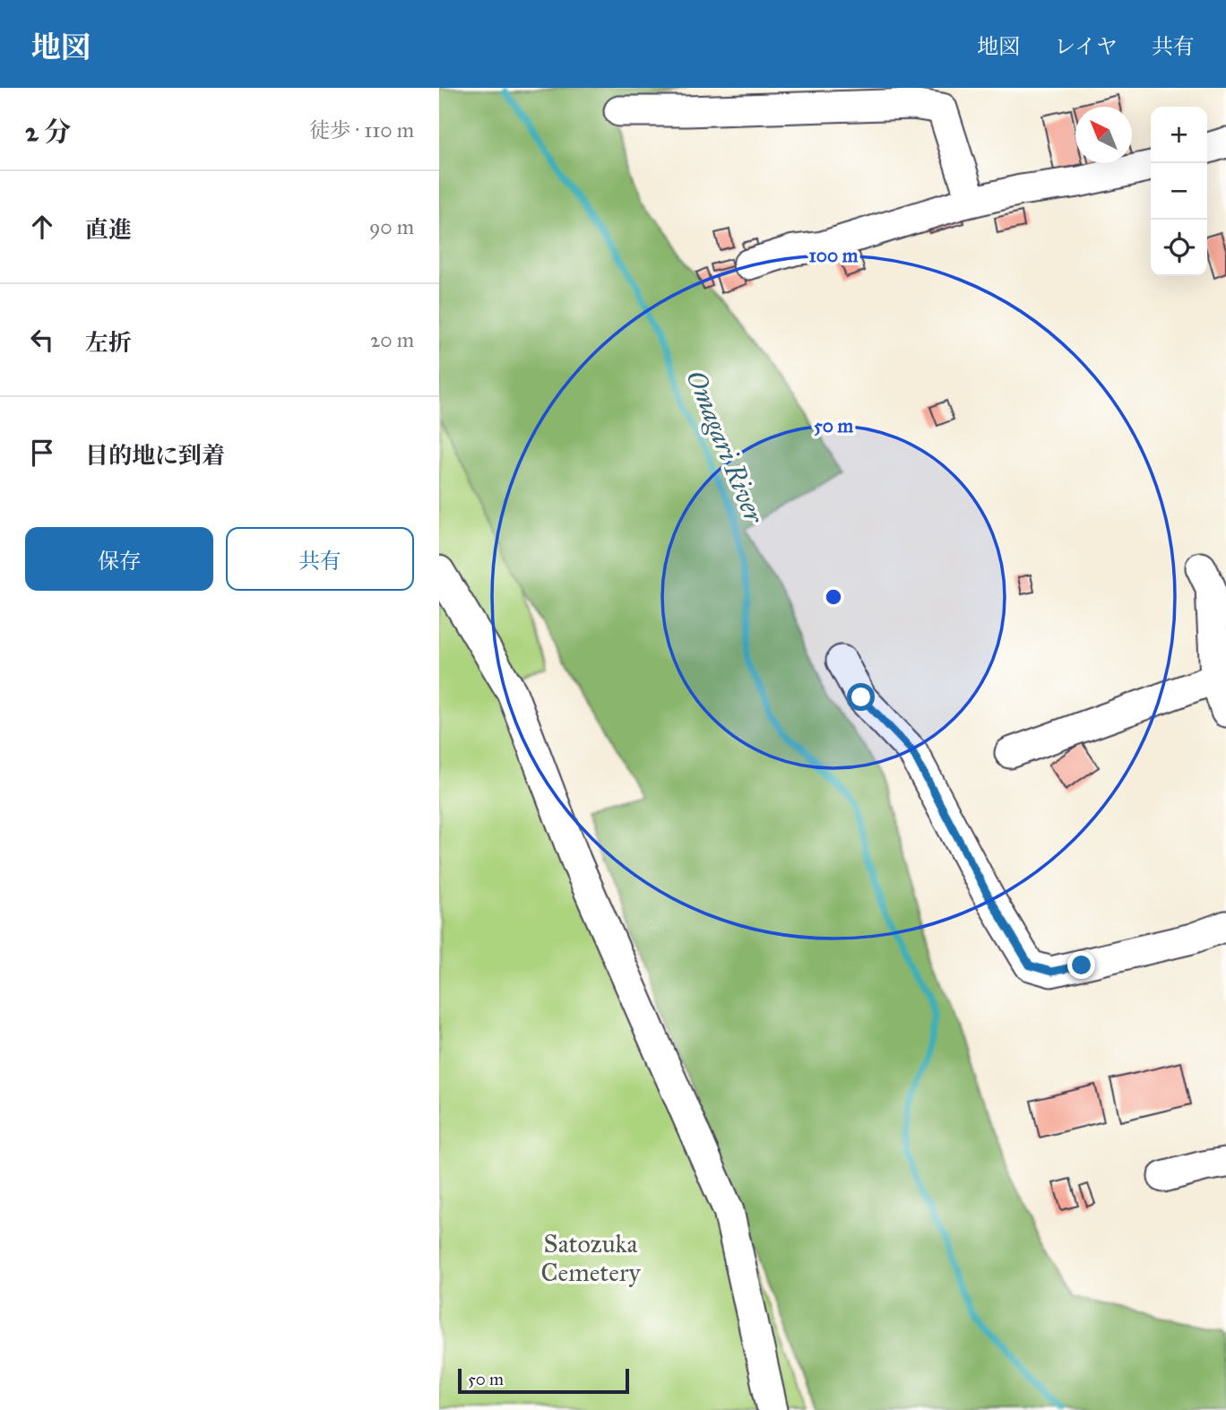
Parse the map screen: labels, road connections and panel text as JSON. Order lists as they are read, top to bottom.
{
  "water": ["Omagari River"],
  "parks": ["Satozuka Cemetery"],
  "scale_bar": "50 m",
  "north": "top left",
  "page": {
    "header": "地図",
    "nav": ["地図", "レイヤ", "共有"],
    "heading": ["2 分", "徒歩 · 110 m"],
    "map_buttons": ["+", "−"],
    "list": [
      ["直進", "90 m"],
      ["左折", "20 m"],
      "目的地に到着"
    ],
    "buttons": ["保存", "共有"],
    "scale": "50 m"
  },
  "rings": ["100 m", "50 m"]
}
